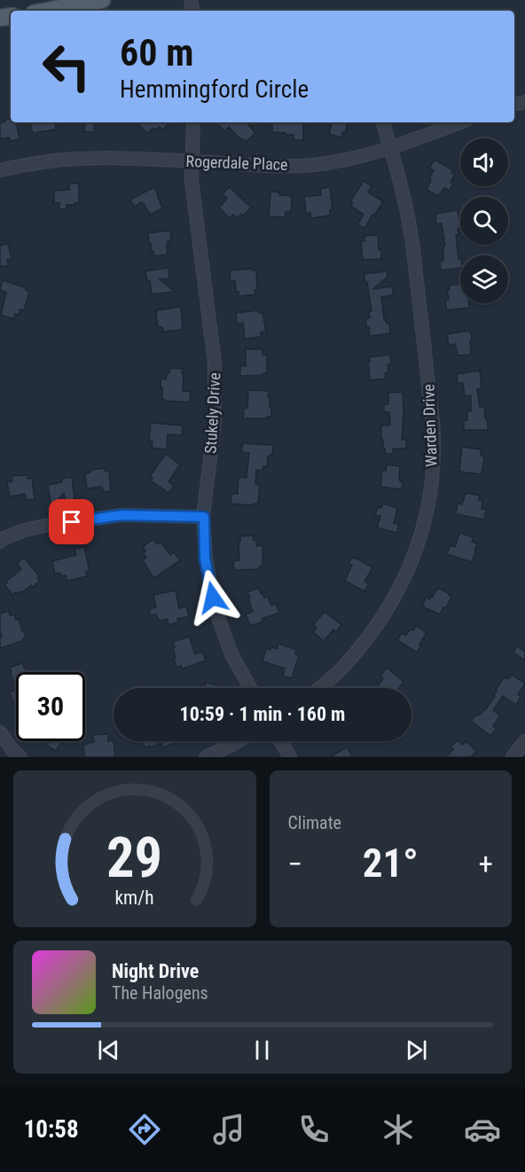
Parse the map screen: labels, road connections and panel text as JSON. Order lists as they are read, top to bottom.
{
  "streets": {
    "street": ["Rogerdale Place", "Stukely Drive", "Warden Drive"]
  },
  "crossings": [
    ["Rogerdale Place", "Stukely Drive"],
    ["Rogerdale Place", "Warden Drive"]
  ],
  "page": {
    "turn": ["60 m", "Hemmingford Circle"],
    "limit": "30",
    "trip": "10:59 · 1 min · 160 m",
    "tile": "Climate",
    "heat": ["−", "21°", "+"],
    "song": ["Night Drive", "The Halogens"],
    "tabs": "10:58",
    "gauge": ["29", "km/h"]
  }
}
